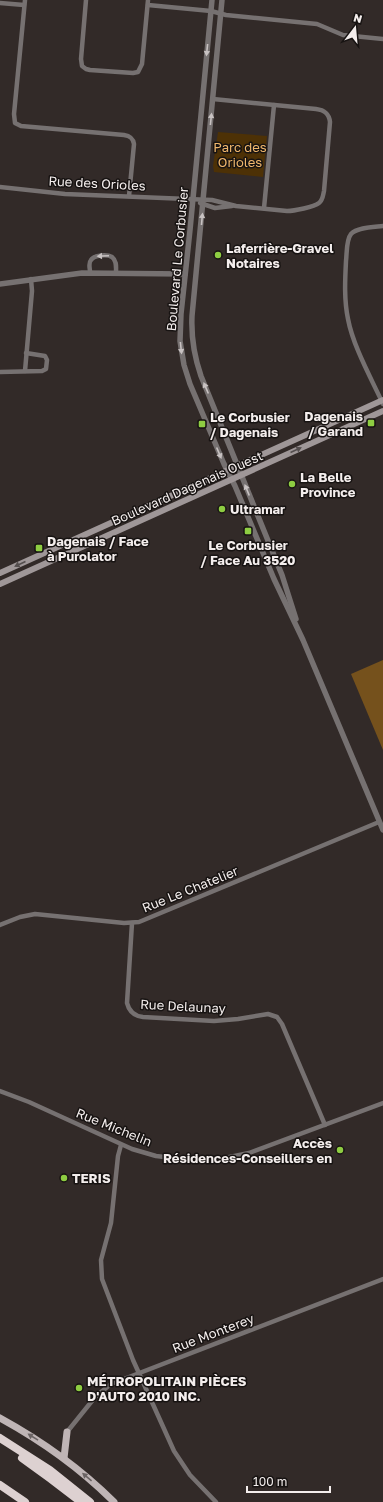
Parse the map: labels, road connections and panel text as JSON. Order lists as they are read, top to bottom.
{
  "streets": {
    "main road": ["Boulevard Dagenais Ouest"],
    "street": [
      "Rue des Orioles",
      "Boulevard Le Corbusier",
      "Rue Le Chatelier",
      "Rue Delaunay",
      "Rue Michelin",
      "Rue Monterey"
    ]
  },
  "crossings": [
    ["Rue des Orioles", "Boulevard Le Corbusier"],
    ["Boulevard Le Corbusier", "Boulevard Dagenais Ouest"],
    ["Boulevard Le Corbusier", "Rue Le Chatelier"],
    ["Rue Le Chatelier", "Rue Delaunay"],
    ["Rue Delaunay", "Rue Michelin"]
  ],
  "parks": ["Parc des Orioles"],
  "places": {
    "other": [
      "Laferrière-Gravel Notaires",
      "La Belle Province",
      "Ultramar",
      "Accès Résidences-Conseillers en",
      "TERIS",
      "MÉTROPOLITAIN PIÈCES D'AUTO 2010 INC."
    ],
    "transit": [
      "Dagenais / Garand",
      "Le Corbusier / Dagenais",
      "Le Corbusier / Face Au 3520",
      "Dagenais / Face à Purolator"
    ]
  },
  "scale_bar": "100 m",
  "north": "top"
}
